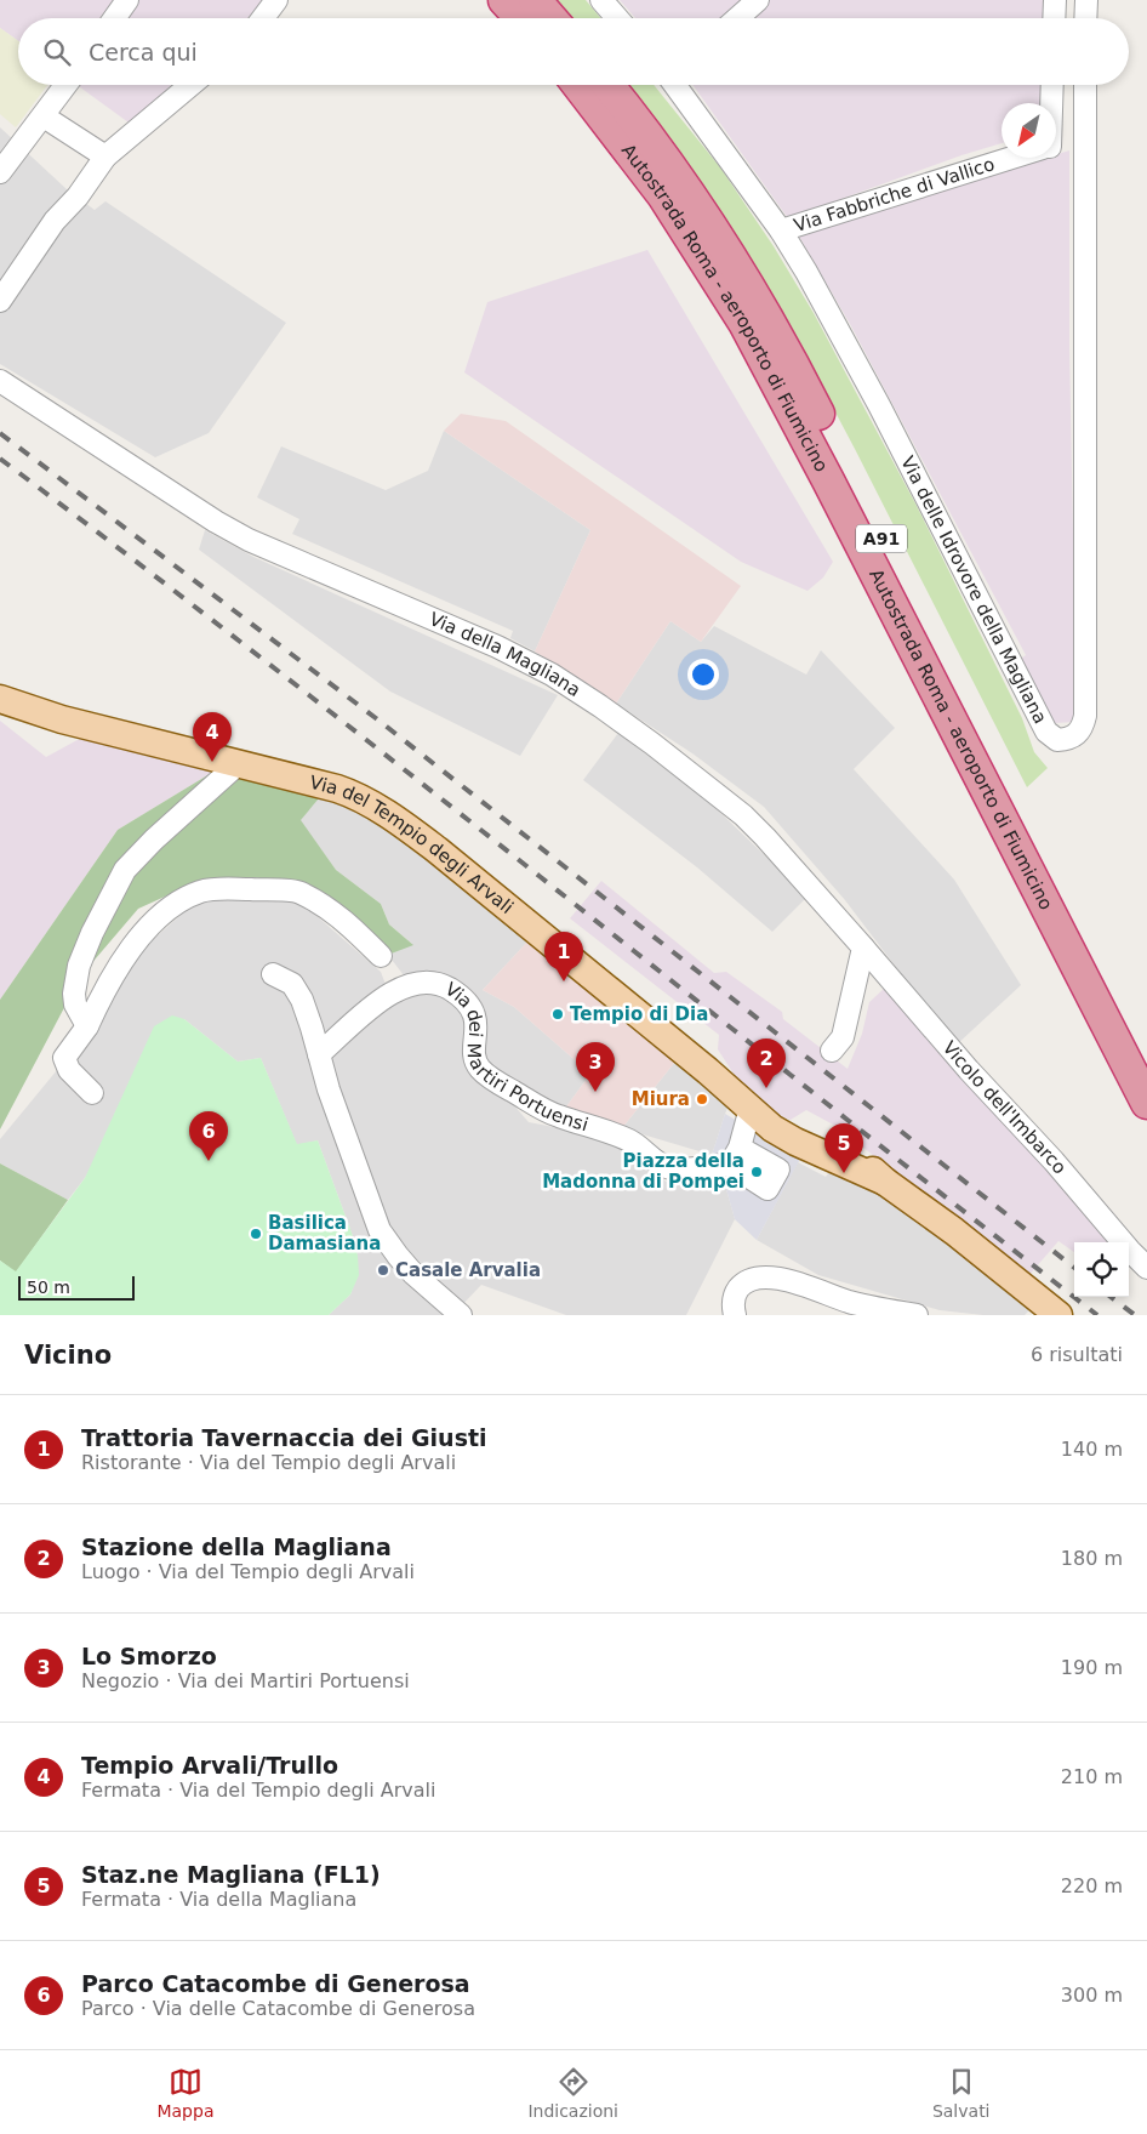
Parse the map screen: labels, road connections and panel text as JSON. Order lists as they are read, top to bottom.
{
  "streets": {
    "highway": ["Autostrada Roma - aeroporto di Fiumicino", "A91"],
    "main road": ["Via del Tempio degli Arvali"],
    "street": [
      "Via Fabbriche di Vallico",
      "Via delle Idrovore della Magliana",
      "Via della Magliana",
      "Via dei Martiri Portuensi",
      "Vicolo dell'Imbarco"
    ]
  },
  "crossings": [
    ["Via Fabbriche di Vallico", "Via delle Idrovore della Magliana"],
    ["Via della Magliana", "Vicolo dell'Imbarco"],
    ["Via del Tempio degli Arvali", "Via dei Martiri Portuensi"]
  ],
  "places": [
    "Tempio di Dia",
    "Miura",
    "Piazza della Madonna di Pompei",
    "Basilica Damasiana",
    "Casale Arvalia"
  ],
  "scale_bar": "50 m",
  "north": "bottom left",
  "page": {
    "search": "Cerca qui",
    "pins": [
      "4",
      "1",
      "2",
      "3",
      "6",
      "5"
    ],
    "scale": "50 m",
    "heading": ["Vicino", "6 risultati"],
    "list": [
      {
        "mark": "1",
        "name": "Trattoria Tavernaccia dei Giusti",
        "note": "Ristorante · Via del Tempio degli Arvali",
        "value": "140 m"
      },
      {
        "mark": "2",
        "name": "Stazione della Magliana",
        "note": "Luogo · Via del Tempio degli Arvali",
        "value": "180 m"
      },
      {
        "mark": "3",
        "name": "Lo Smorzo",
        "note": "Negozio · Via dei Martiri Portuensi",
        "value": "190 m"
      },
      {
        "mark": "4",
        "name": "Tempio Arvali/Trullo",
        "note": "Fermata · Via del Tempio degli Arvali",
        "value": "210 m"
      },
      {
        "mark": "5",
        "name": "Staz.ne Magliana (FL1)",
        "note": "Fermata · Via della Magliana",
        "value": "220 m"
      },
      {
        "mark": "6",
        "name": "Parco Catacombe di Generosa",
        "note": "Parco · Via delle Catacombe di Generosa",
        "value": "300 m"
      }
    ],
    "nav": ["Mappa", "Indicazioni", "Salvati"]
  }
}
